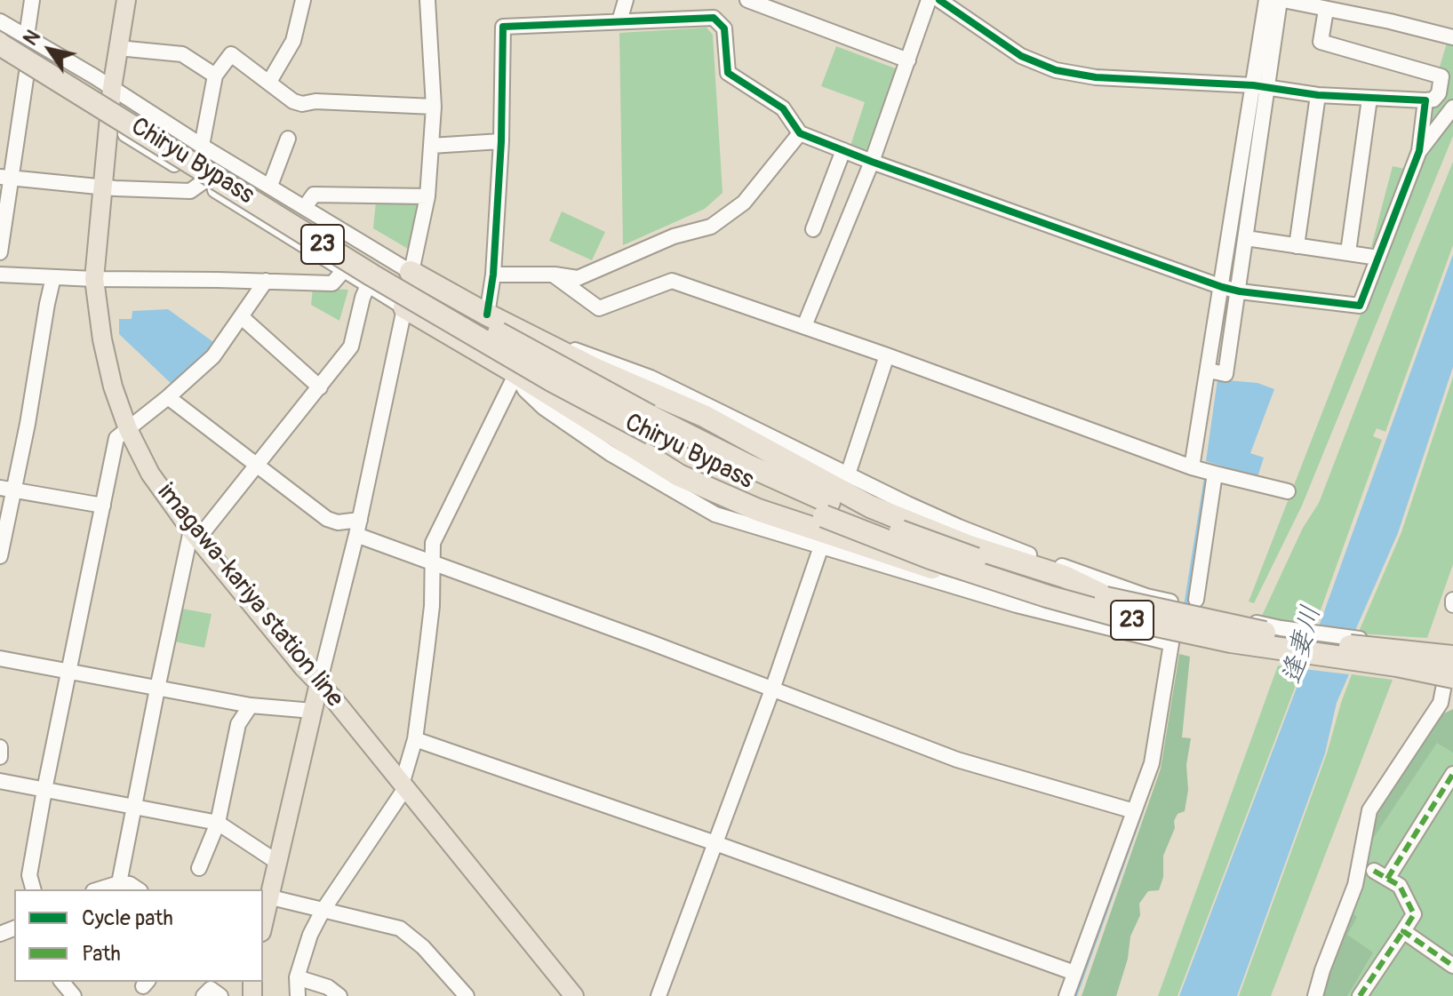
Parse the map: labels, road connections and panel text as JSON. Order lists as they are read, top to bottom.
{
  "streets": {
    "highway": ["Chiryu Bypass", "23"],
    "main road": ["imagawa-kariya station line"]
  },
  "water": ["逢妻川"],
  "legend": ["Cycle path", "Path"],
  "north": "top left"
}
